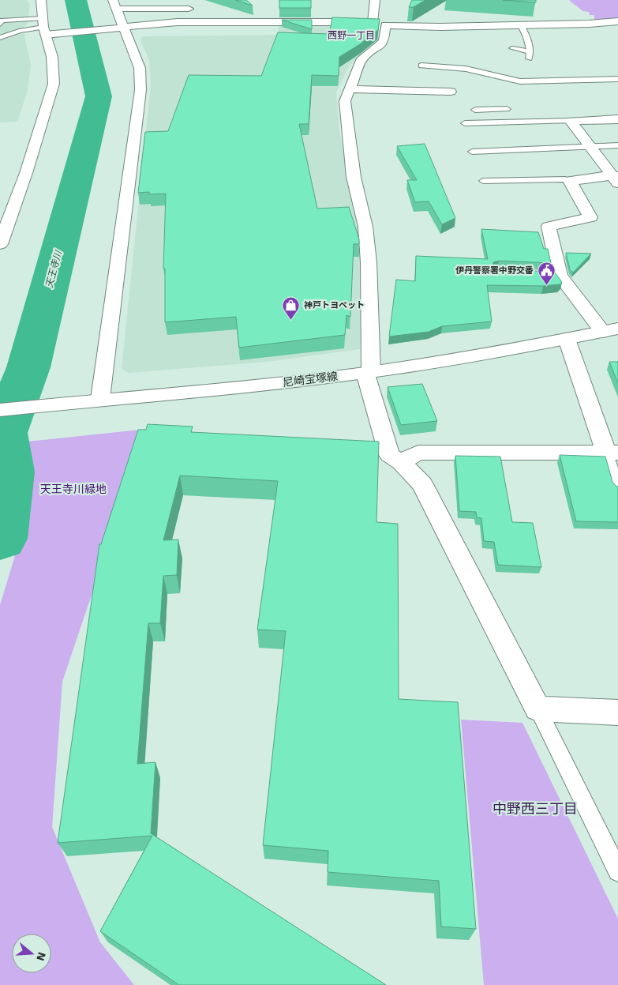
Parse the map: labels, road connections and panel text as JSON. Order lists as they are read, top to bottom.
{
  "streets": {
    "street": ["尼崎宝塚線"]
  },
  "districts": ["西野一丁目", "中野西三丁目"],
  "water": ["天王寺川"],
  "parks": ["天王寺川緑地"],
  "places": {
    "public building": ["伊丹警察署中野交番"],
    "shop": ["神戸トヨペット"]
  },
  "north": "right"
}
